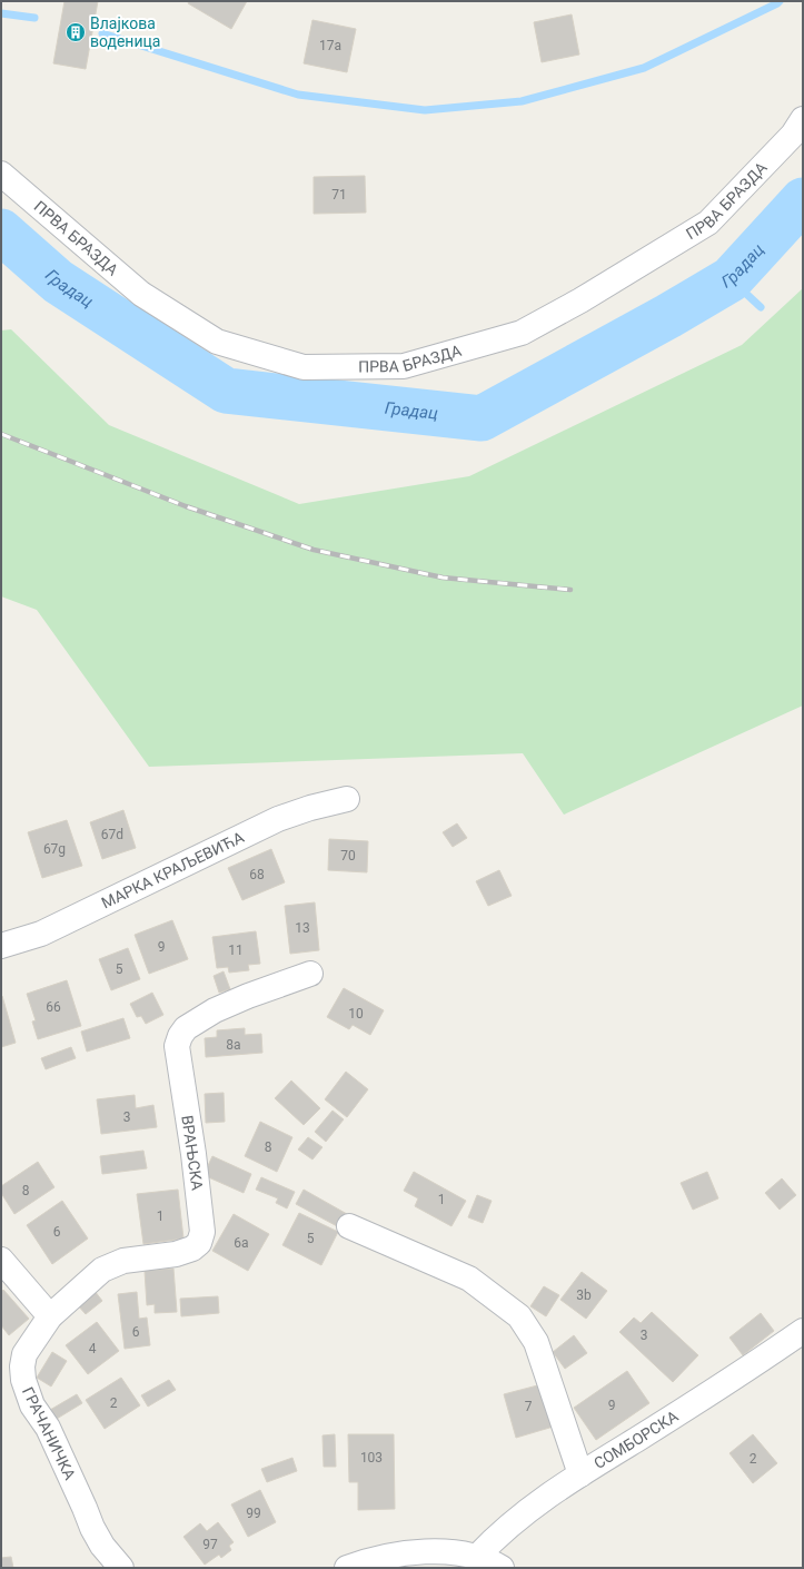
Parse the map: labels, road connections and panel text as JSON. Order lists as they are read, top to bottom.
{
  "streets": {
    "street": [
      "ПРВА БРАЗДА",
      "МАРКА КРАЉЕВИЋА",
      "ВРАЊСКА",
      "ГРАЧАНИЧКА",
      "СОМБОРСКА"
    ]
  },
  "crossings": [
    ["ВРАЊСКА", "ГРАЧАНИЧКА"]
  ],
  "water": ["Градац"],
  "places": {
    "building": ["Влајкова воденица"]
  },
  "house_numbers": [
    "17a",
    "71",
    "67d",
    "67g",
    "70",
    "68",
    "13",
    "9",
    "11",
    "5",
    "66",
    "10",
    "8a",
    "3",
    "8",
    "8",
    "1",
    "1",
    "6",
    "5",
    "6a",
    "3b",
    "6",
    "3",
    "4",
    "2",
    "9",
    "7",
    "103",
    "2",
    "99",
    "97"
  ]
}
